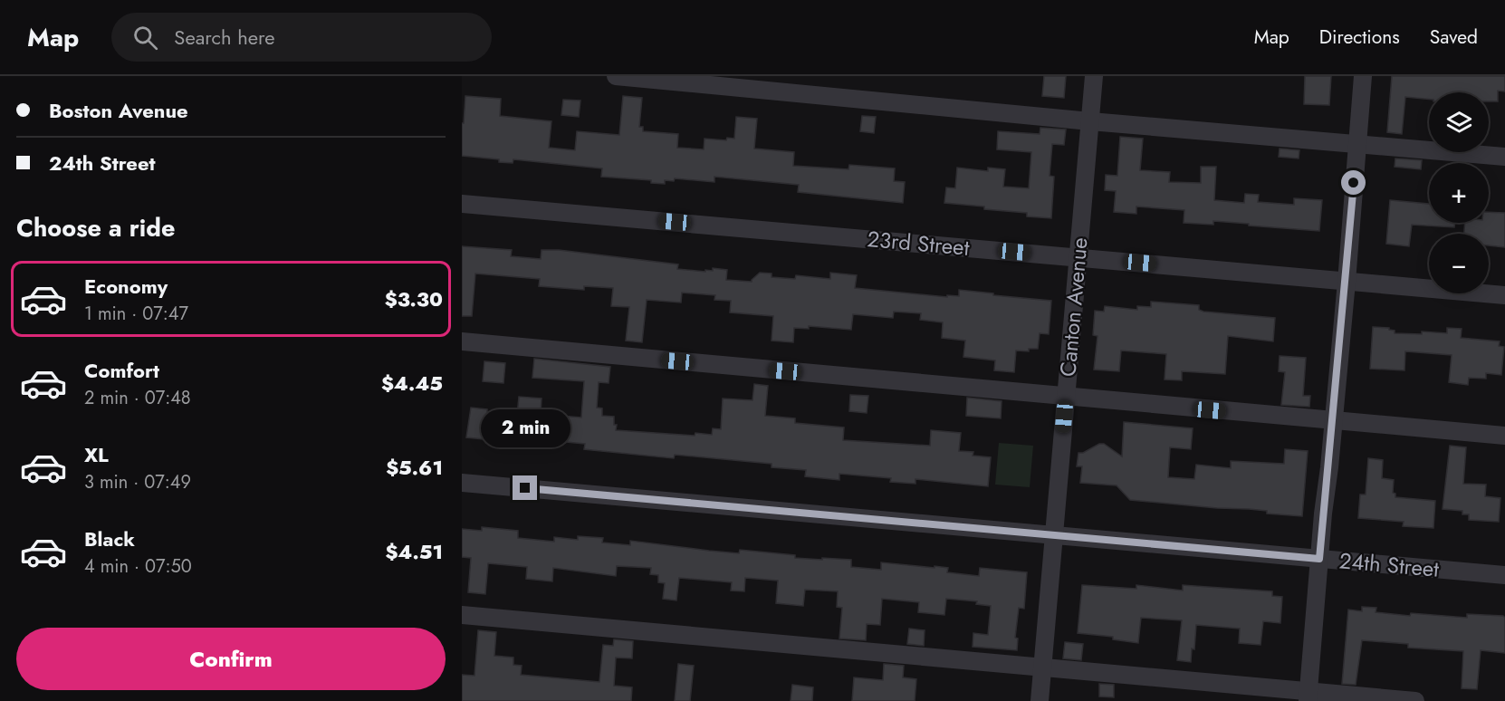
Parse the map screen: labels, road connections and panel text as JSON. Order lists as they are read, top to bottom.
{
  "streets": {
    "street": ["23rd Street", "Canton Avenue", "24th Street"]
  },
  "crossings": [
    ["23rd Street", "Canton Avenue"],
    ["Canton Avenue", "24th Street"]
  ],
  "page": {
    "header": "Map",
    "search": "Search here",
    "nav": ["Map", "Directions", "Saved"],
    "banner": ["Boston Avenue", "24th Street"],
    "map_buttons": ["+", "−"],
    "heading": "Choose a ride",
    "list": [
      {
        "name": "Economy",
        "note": "1 min · 07:47",
        "value": "$3.30"
      },
      {
        "name": "Comfort",
        "note": "2 min · 07:48",
        "value": "$4.45"
      },
      {
        "name": "XL",
        "note": "3 min · 07:49",
        "value": "$5.61"
      },
      {
        "name": "Black",
        "note": "4 min · 07:50",
        "value": "$4.51"
      }
    ],
    "bubble": "2 min",
    "buttons": "Confirm"
  }
}
